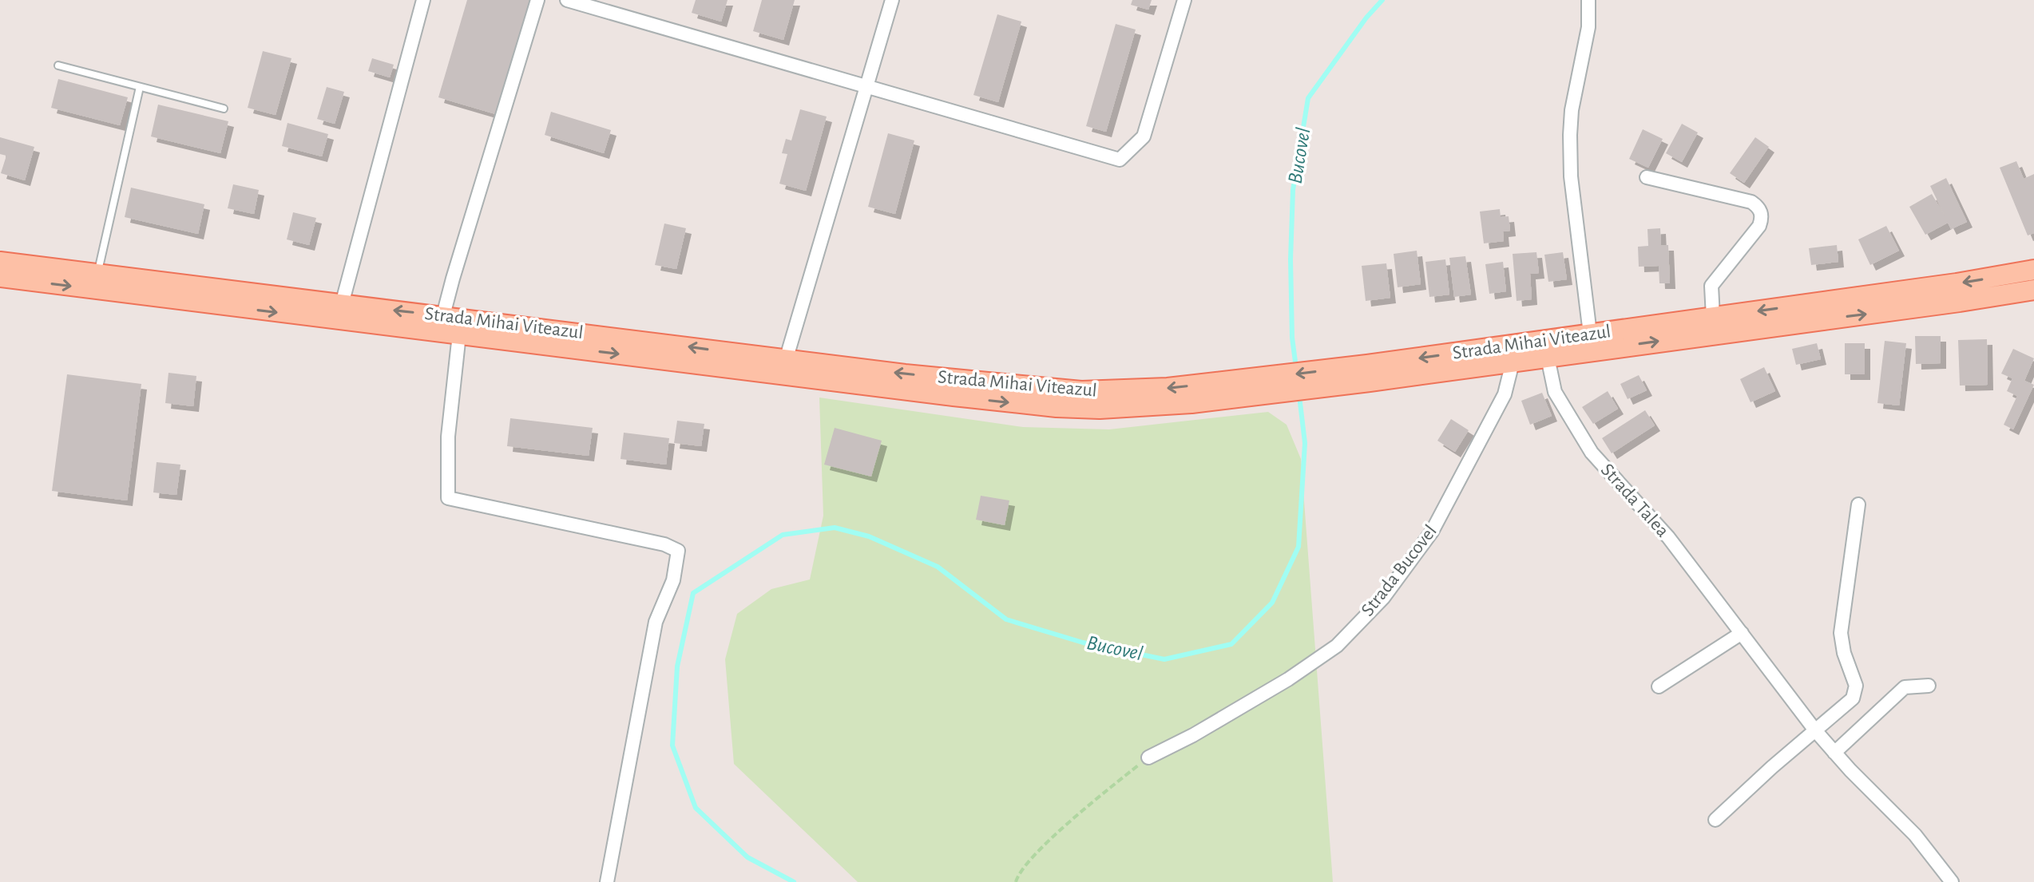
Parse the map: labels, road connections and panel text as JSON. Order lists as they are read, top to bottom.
{
  "streets": {
    "main road": ["Strada Mihai Viteazul"],
    "street": ["Strada Talea", "Strada Bucovel"]
  },
  "crossings": [
    ["Strada Mihai Viteazul", "Strada Talea"],
    ["Strada Mihai Viteazul", "Strada Bucovel"]
  ],
  "water": ["Bucovel"]
}
